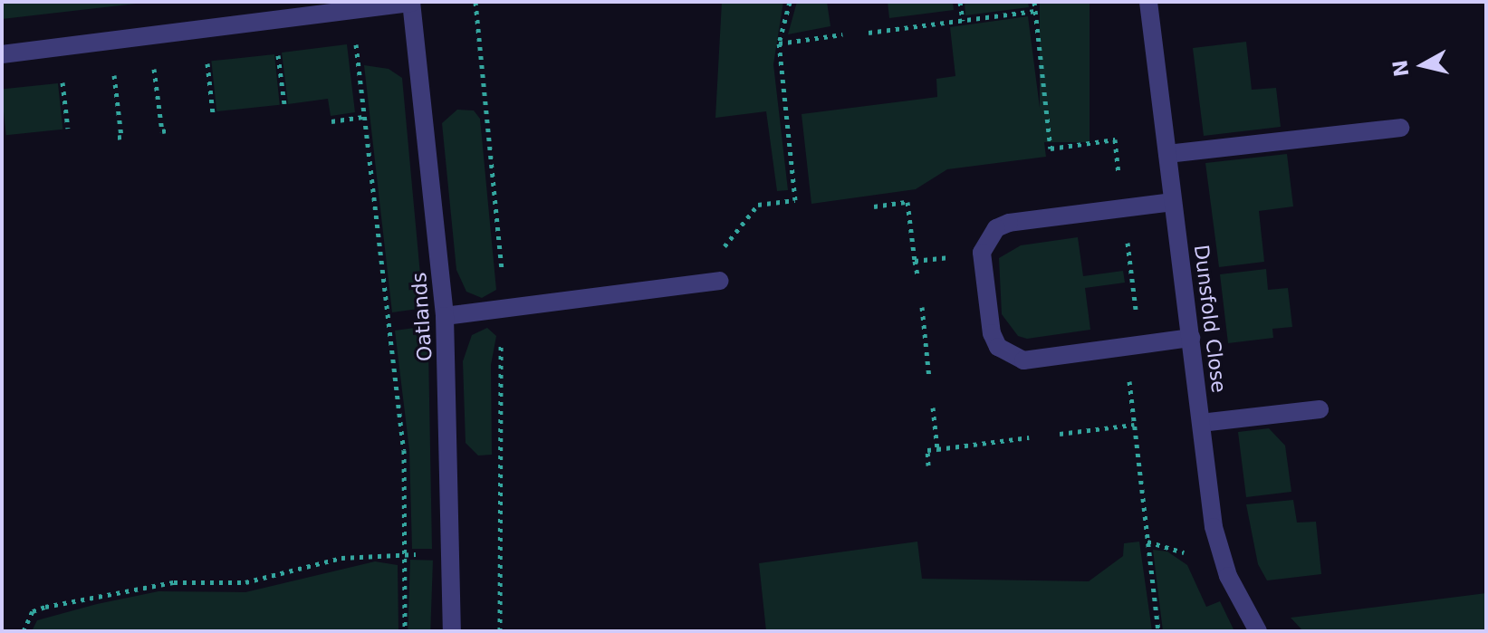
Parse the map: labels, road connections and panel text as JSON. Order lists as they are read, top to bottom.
{
  "streets": {
    "street": ["Oatlands", "Dunsfold Close"]
  },
  "north": "left"
}
